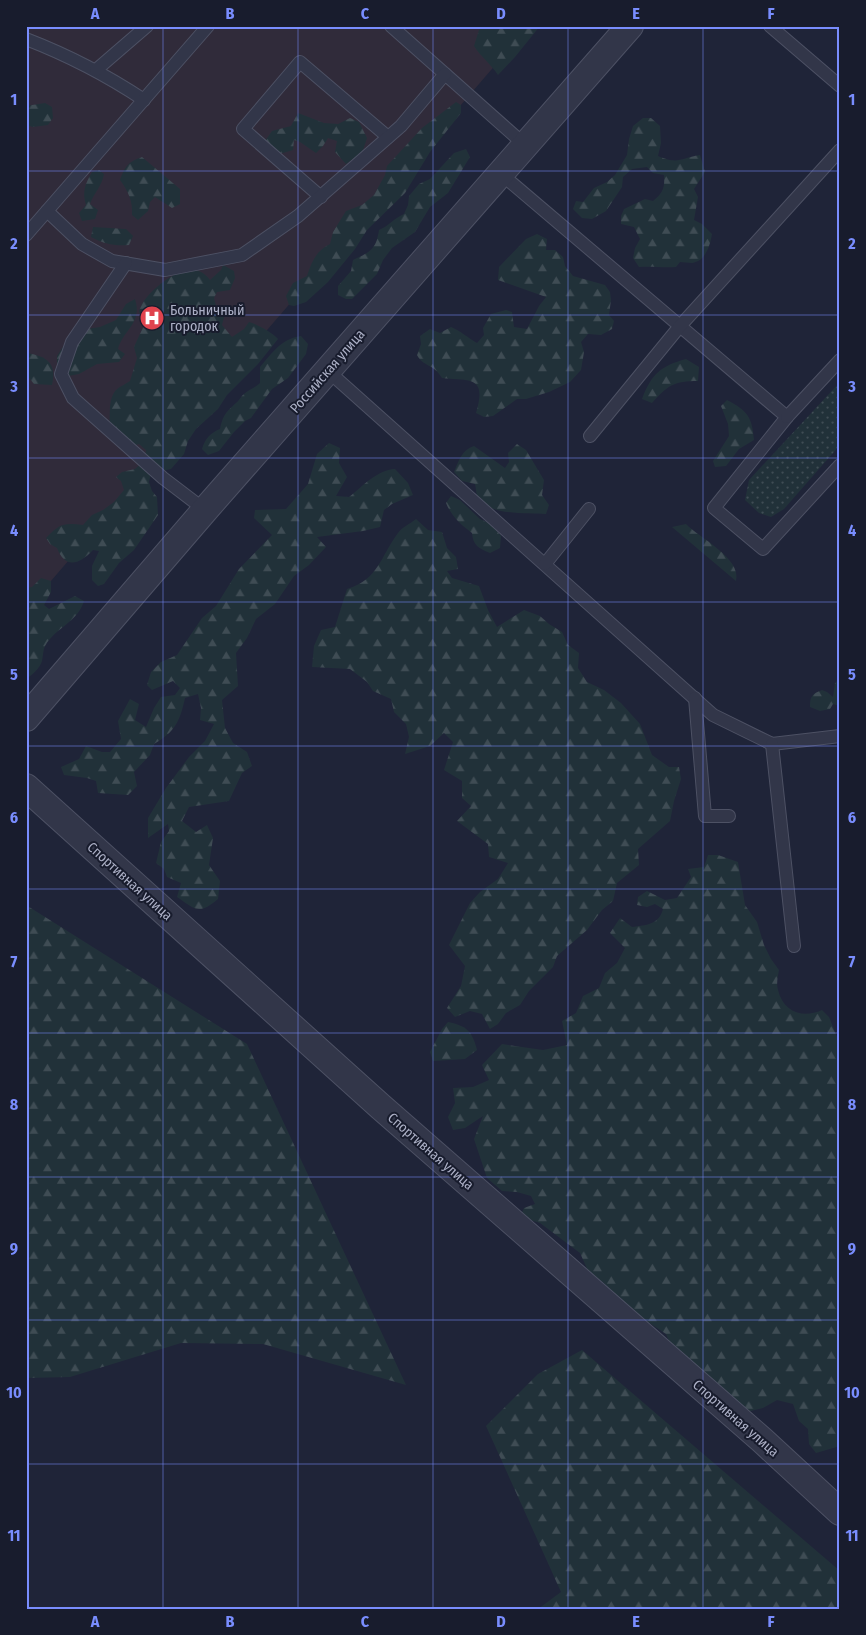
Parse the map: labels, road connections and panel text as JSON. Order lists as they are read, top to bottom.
{
  "streets": {
    "street": ["Российская улица", "Спортивная улица"]
  },
  "places": {
    "hospital": ["Больничный городок"]
  },
  "grid": {
    "columns": [
      "A",
      "B",
      "C",
      "D",
      "E",
      "F"
    ],
    "rows": [
      "1",
      "2",
      "3",
      "4",
      "5",
      "6",
      "7",
      "8",
      "9",
      "10",
      "11"
    ]
  }
}
